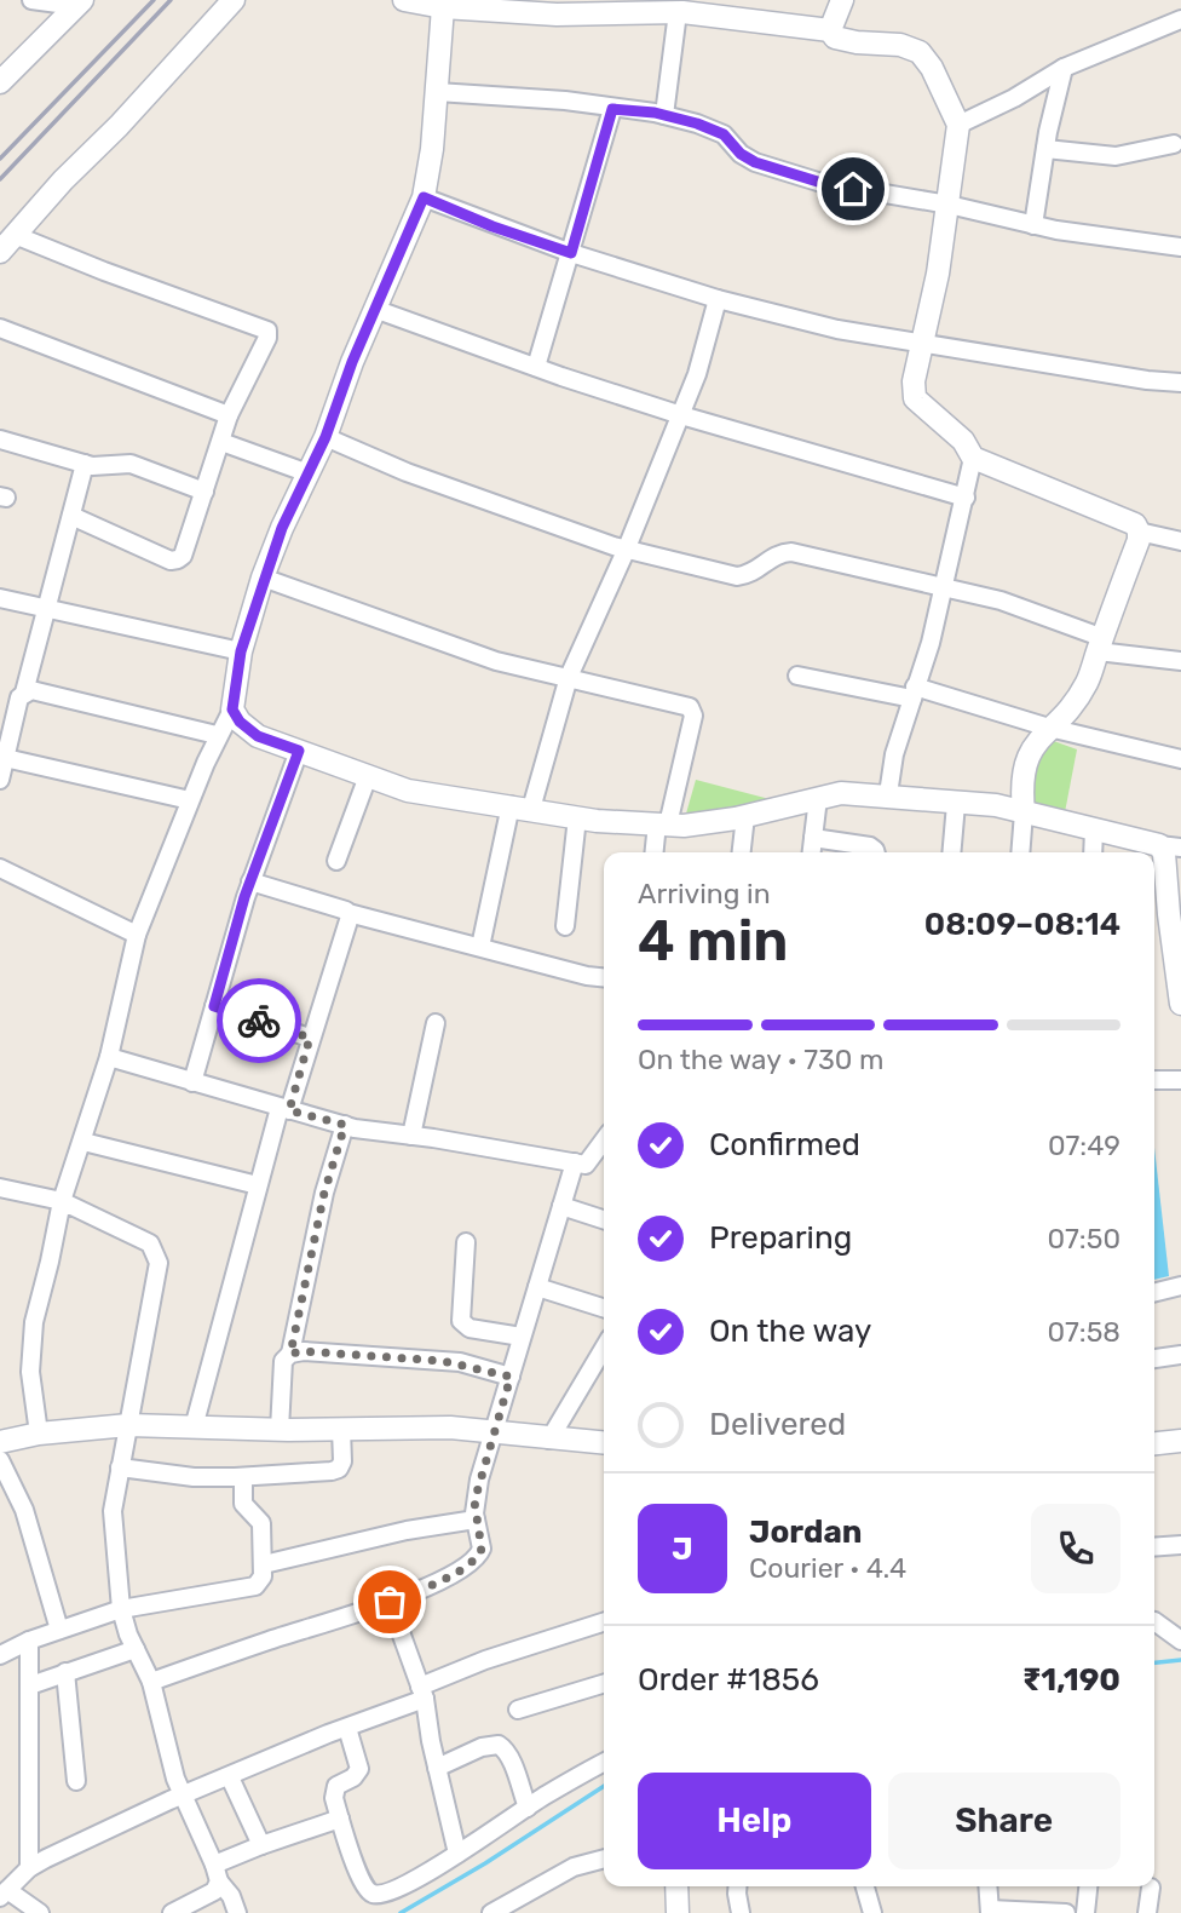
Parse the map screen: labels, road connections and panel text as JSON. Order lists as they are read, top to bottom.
{
  "page": {
    "heading": ["4 min", "Arriving in", "08:09–08:14"],
    "panel": [
      "Jordan",
      "Courier · 4.4",
      "Order #1856",
      "₹1,190"
    ],
    "bar": "On the way · 730 m",
    "list": [
      ["Confirmed", "07:49"],
      ["Preparing", "07:50"],
      ["On the way", "07:58"],
      "Delivered"
    ],
    "round": "J",
    "buttons": ["Help", "Share"]
  }
}
